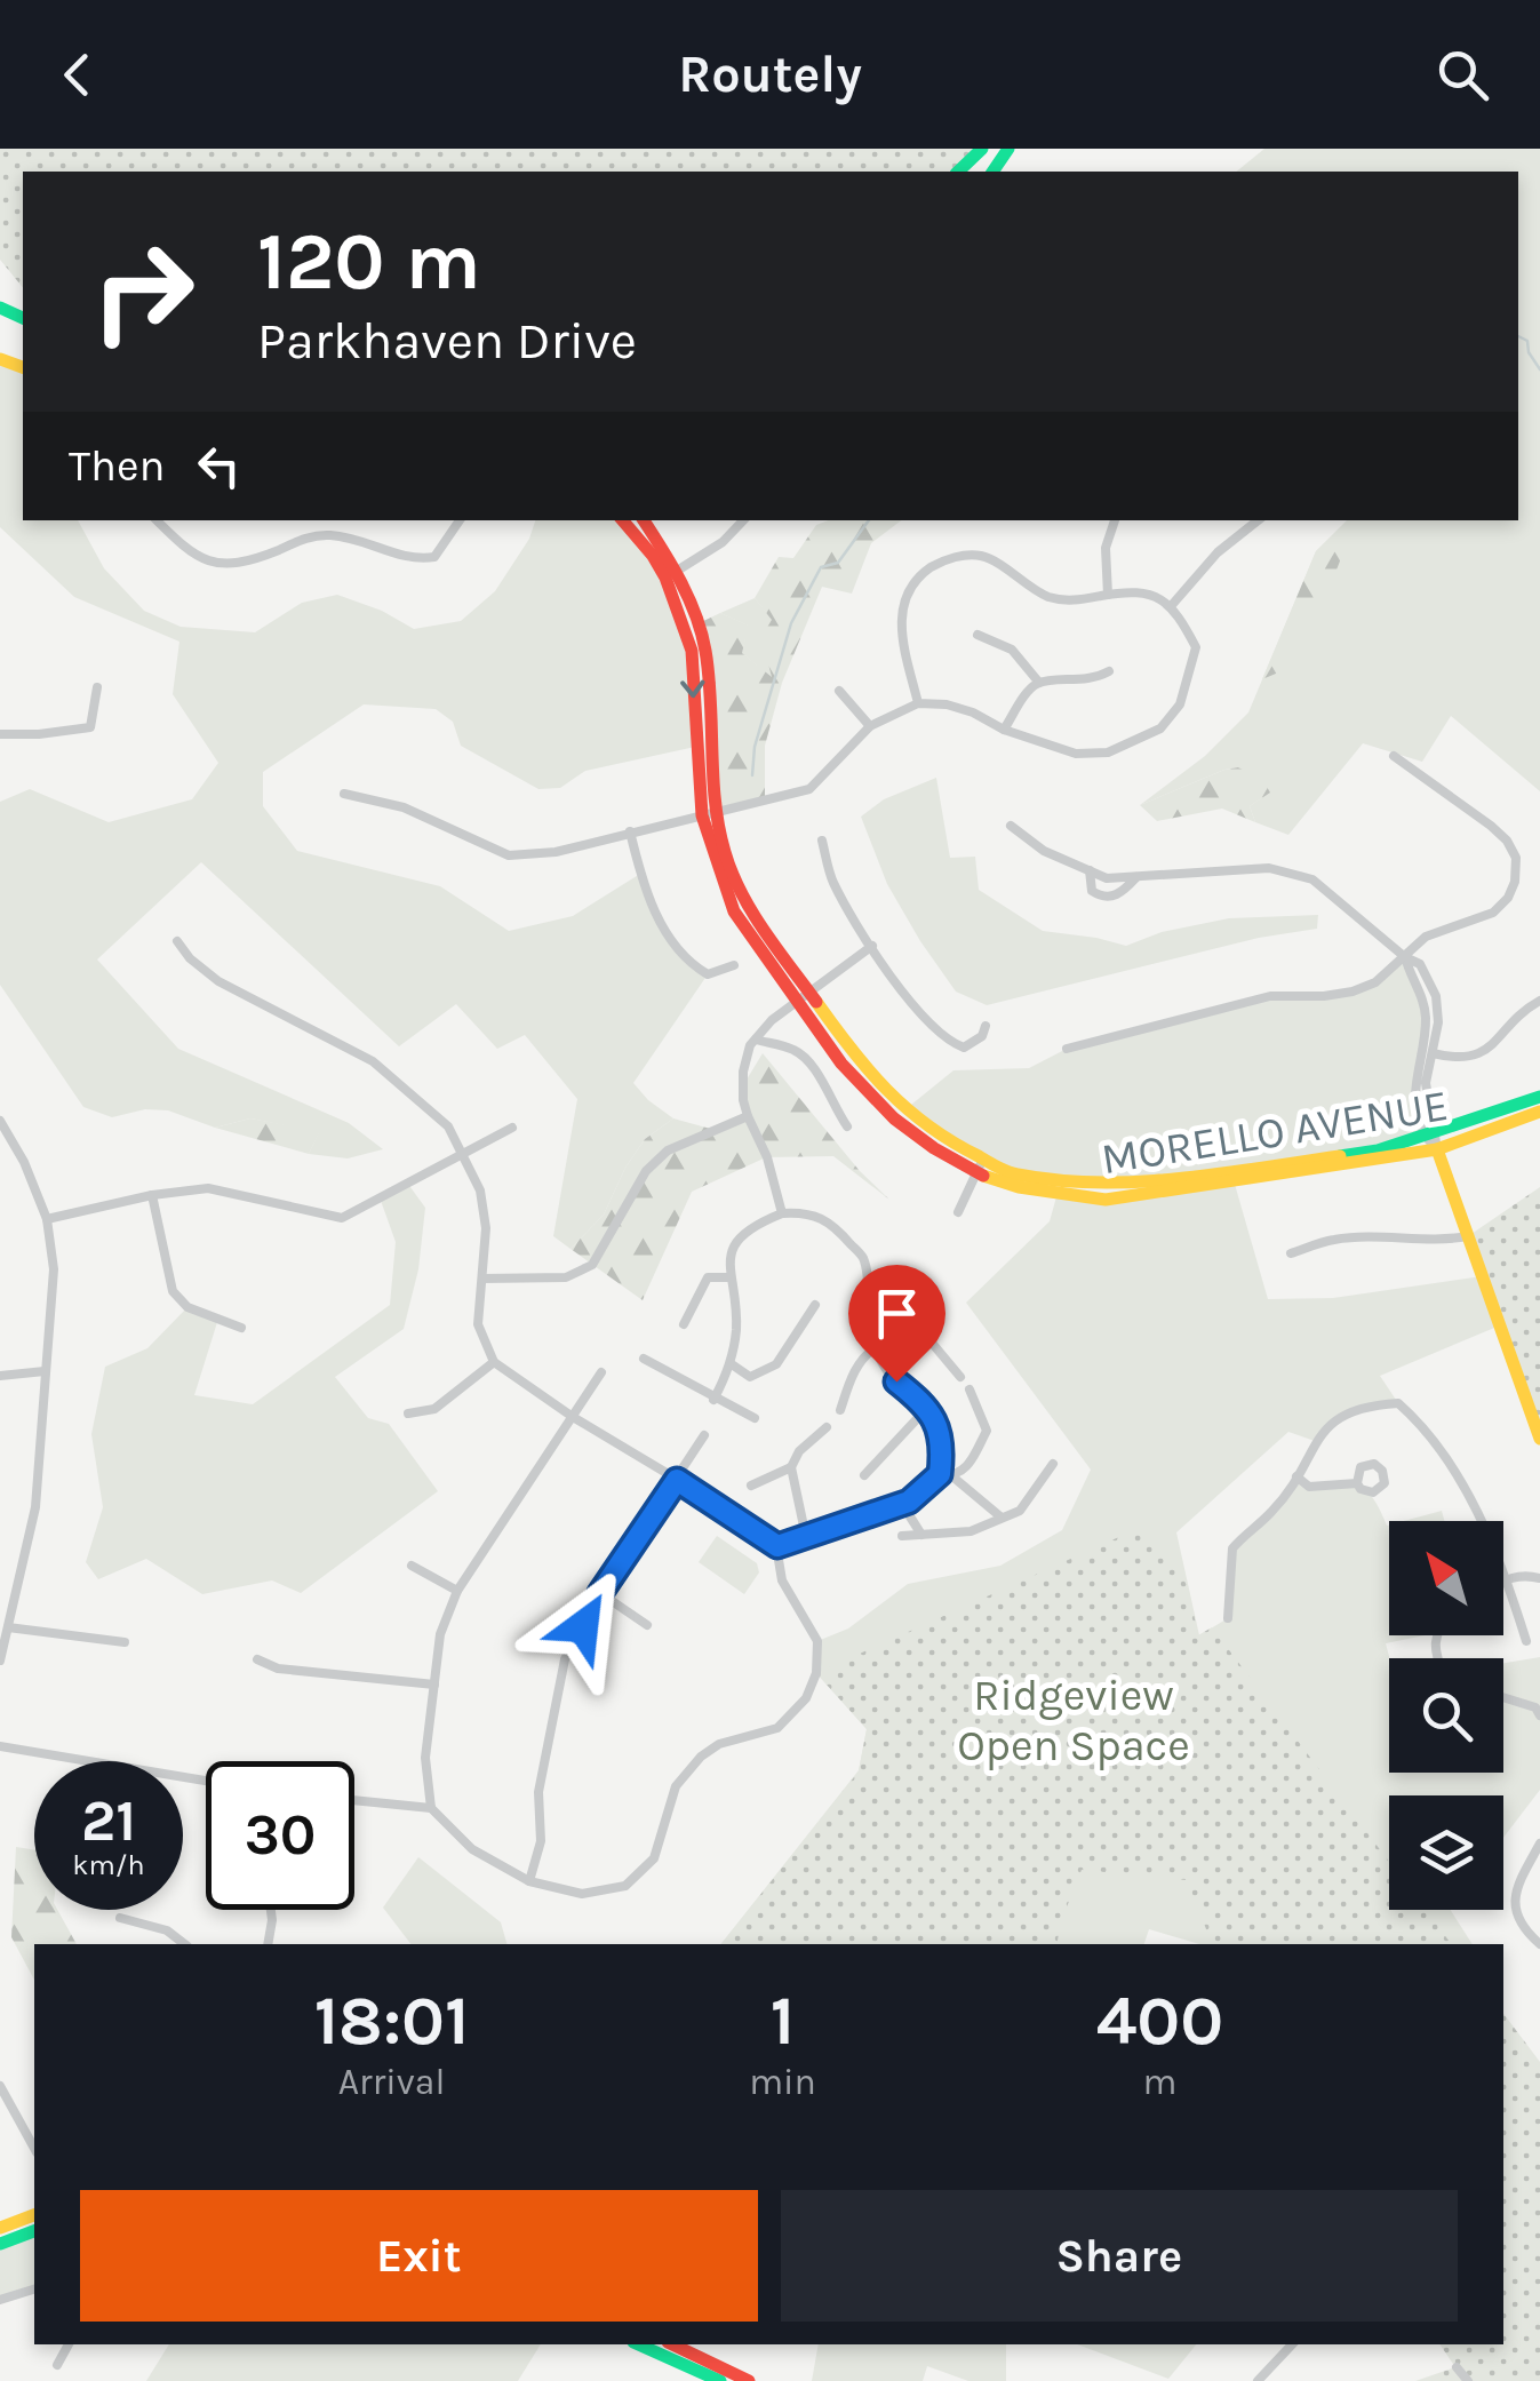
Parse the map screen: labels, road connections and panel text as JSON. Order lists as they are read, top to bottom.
{
  "streets": {
    "street": ["MORELLO AVENUE"]
  },
  "parks": ["Ridgeview Open Space"],
  "north": "top left",
  "page": {
    "header": "Routely",
    "turn": ["120 m", "Parkhaven Drive"],
    "then": "Then",
    "speed": "21 km/h",
    "limit": "30",
    "eta": [
      "18:01",
      "Arrival",
      "1",
      "min",
      "400",
      "m"
    ],
    "buttons": ["Exit", "Share"]
  }
}
